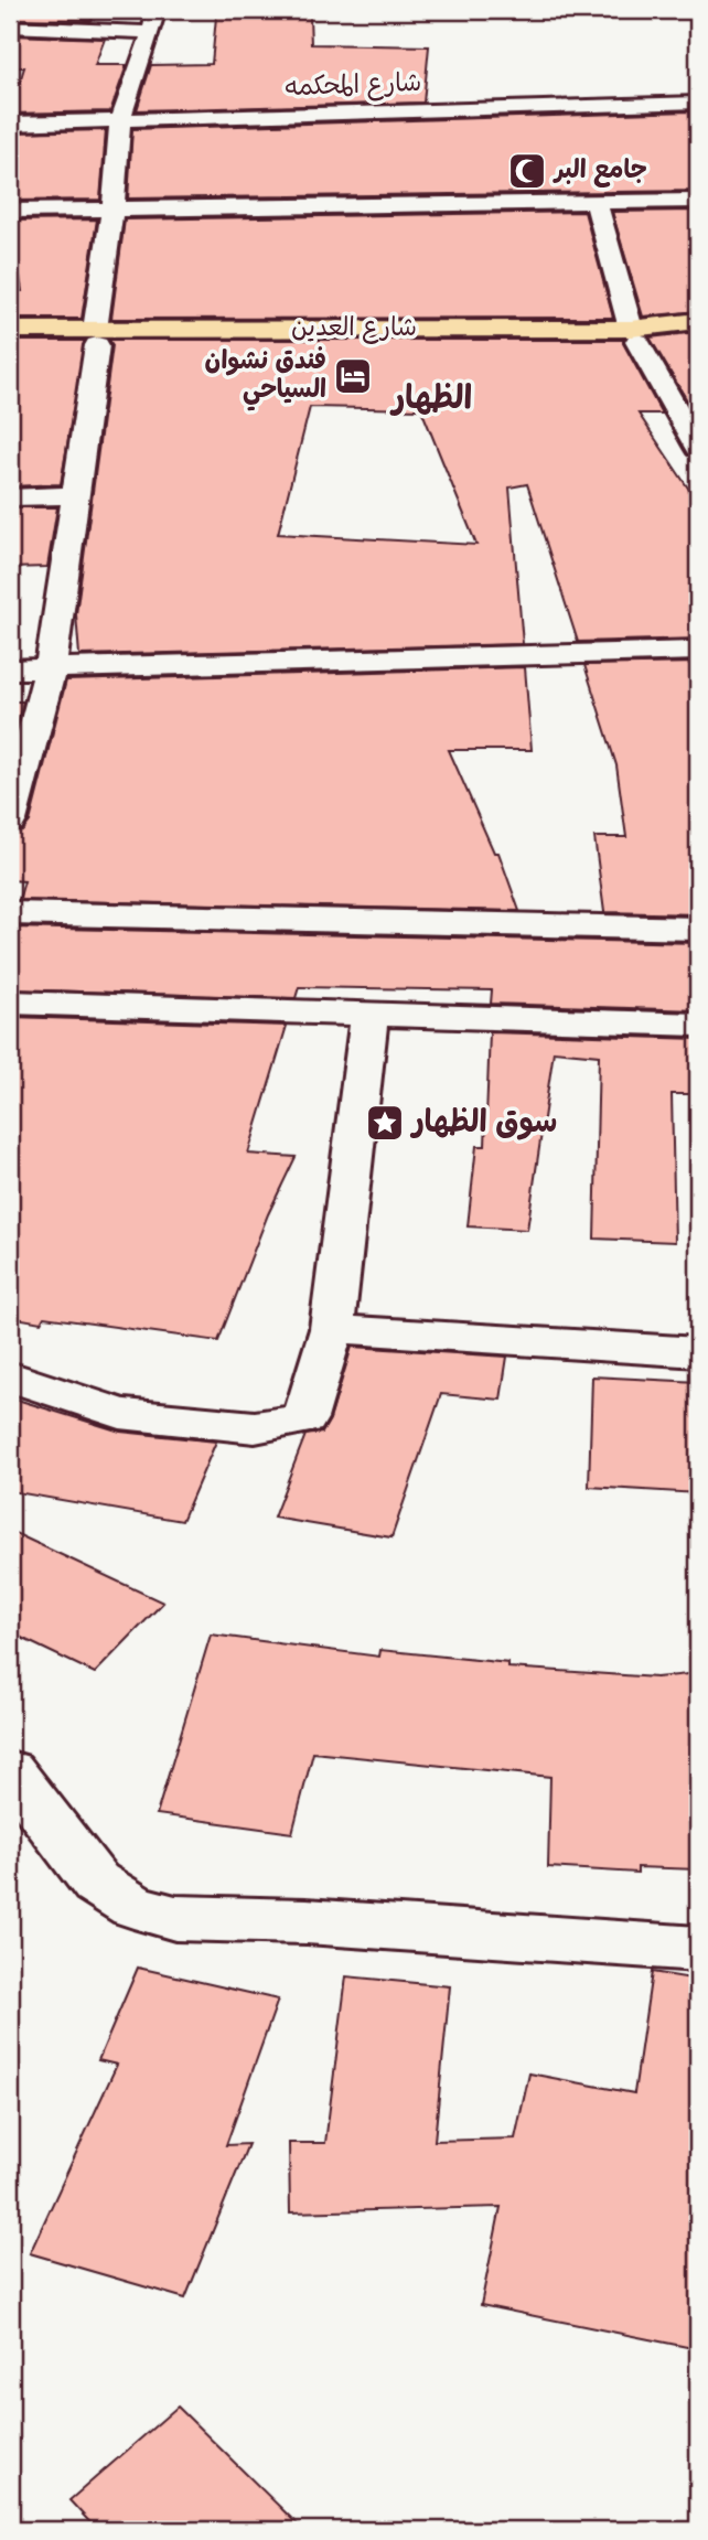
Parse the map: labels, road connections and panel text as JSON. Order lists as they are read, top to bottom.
{
  "streets": {
    "main road": ["شارع العدين"],
    "street": ["شارع المحكمه"]
  },
  "districts": ["الظهار"],
  "places": {
    "mosque": ["جامع البر"],
    "hotel": ["فندق نشوان السياحي"],
    "place": ["سوق الظهار"]
  }
}
